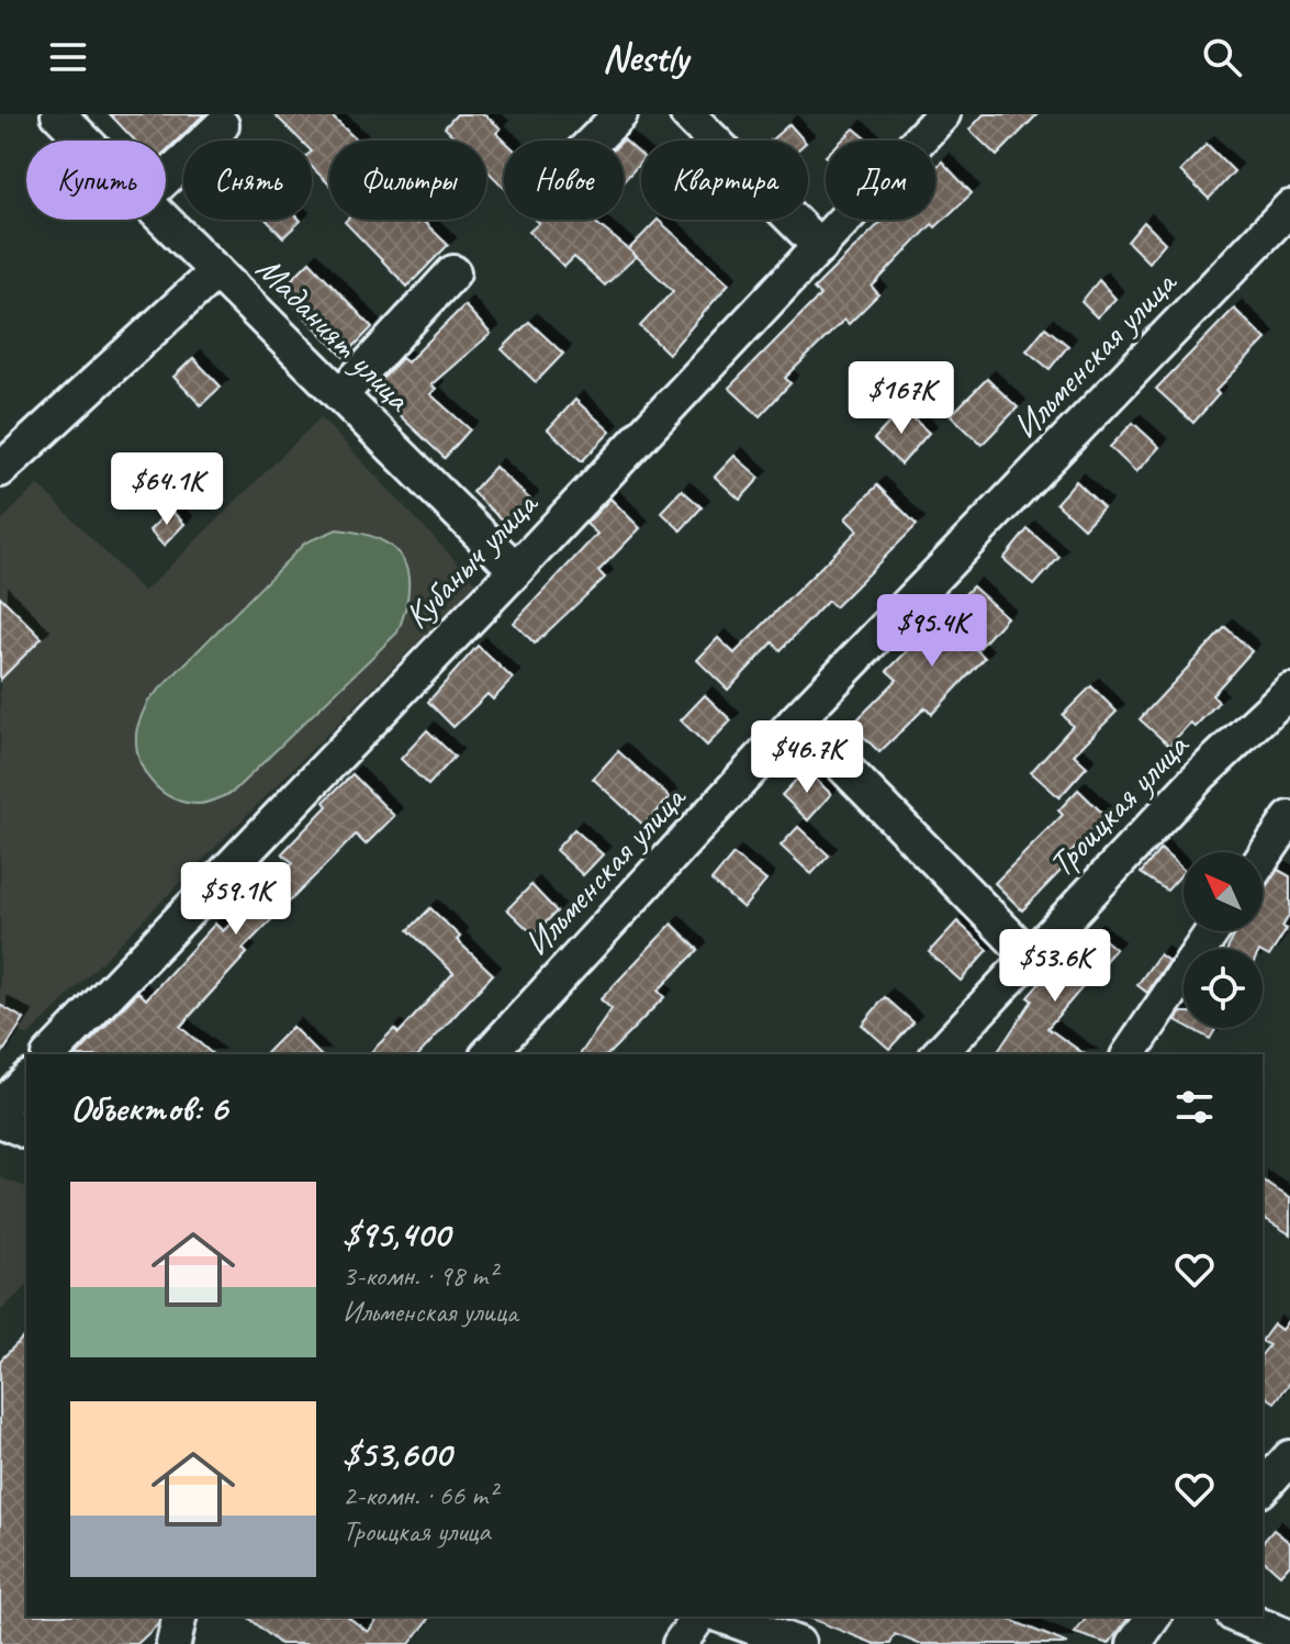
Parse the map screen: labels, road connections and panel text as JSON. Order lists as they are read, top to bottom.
{
  "streets": {
    "street": [
      "Маданият улица",
      "Ильменская улица",
      "Кубаныч улица",
      "Троицкая улица"
    ]
  },
  "crossings": [
    ["Маданият улица", "Кубаныч улица"]
  ],
  "north": "top left",
  "page": {
    "header": "Nestly",
    "chip": [
      "Купить",
      "Снять",
      "Фильтры",
      "Новое",
      "Квартира",
      "Дом"
    ],
    "price": [
      "$167K",
      "$64.1K",
      "$95.4K",
      "$46.7K",
      "$59.1K",
      "$53.6K"
    ],
    "heading": "Объектов: 6",
    "list": [
      {
        "name": "$95,400",
        "note": "3-комн. · 98 m² · Ильменская улица"
      },
      {
        "name": "$53,600",
        "note": "2-комн. · 66 m² · Троицкая улица"
      }
    ]
  }
}
